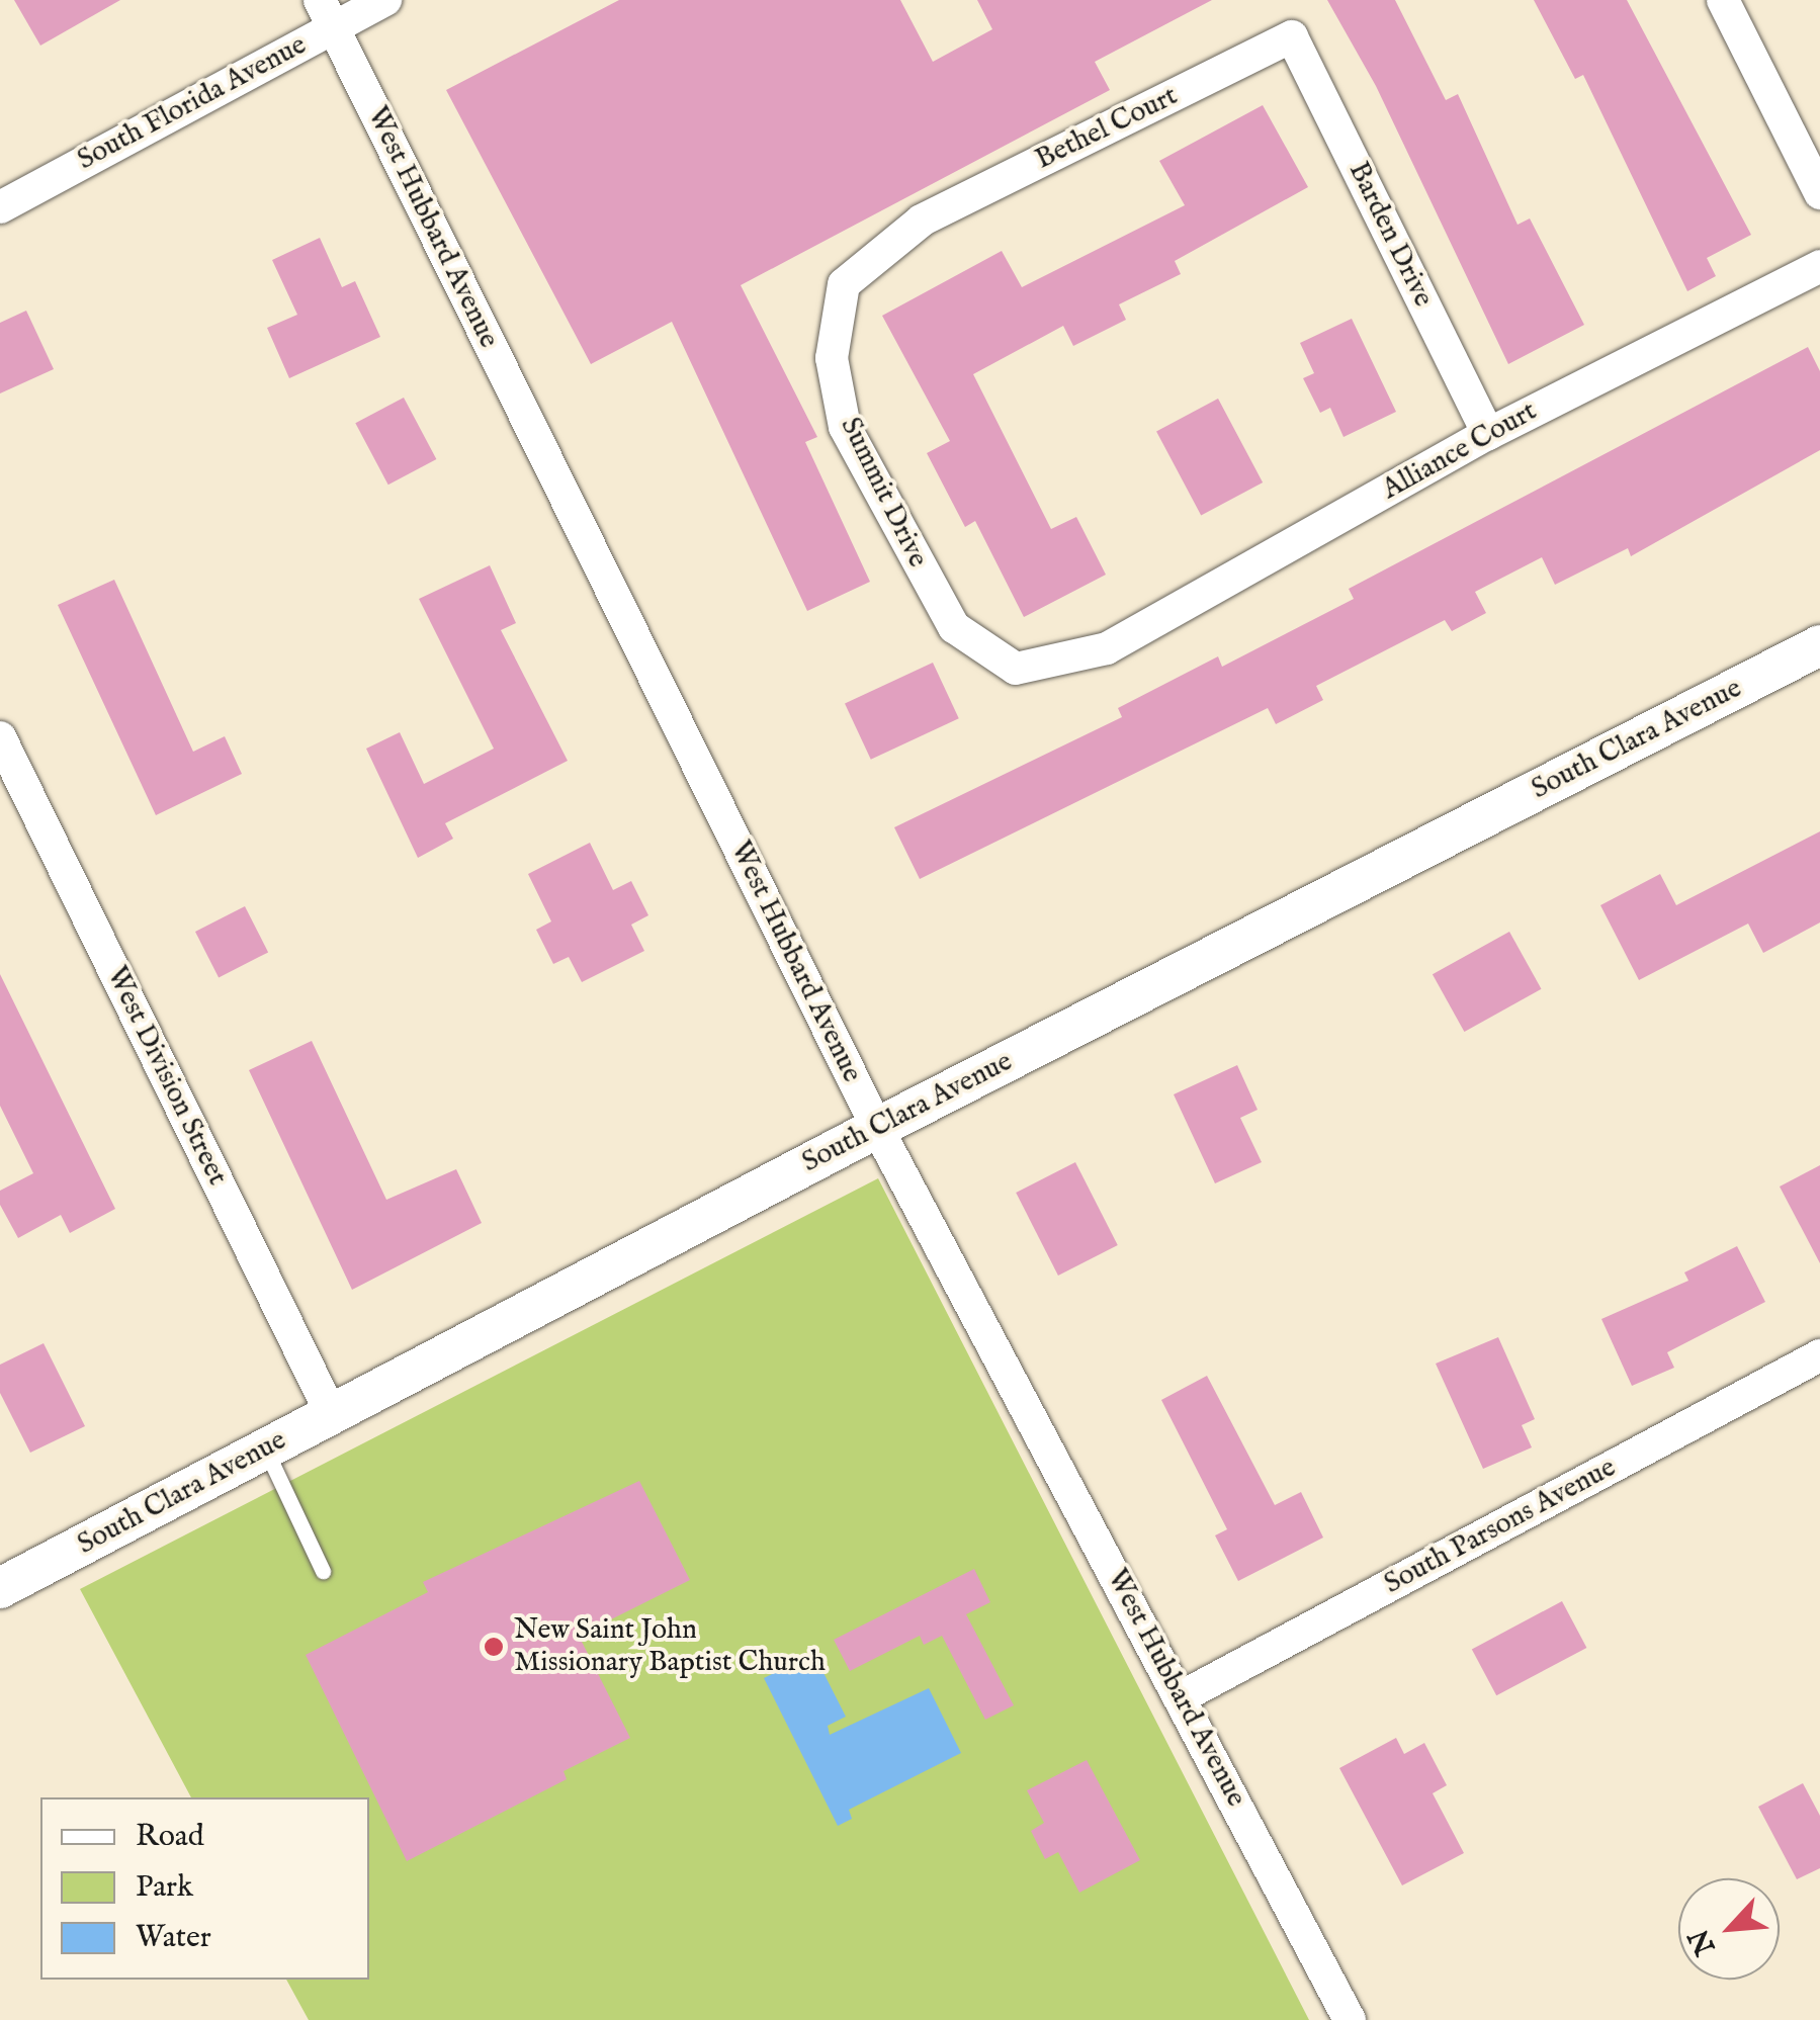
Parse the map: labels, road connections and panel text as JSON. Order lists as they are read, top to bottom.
{
  "streets": {
    "street": [
      "South Florida Avenue",
      "Bethel Court",
      "West Hubbard Avenue",
      "Barden Drive",
      "Alliance Court",
      "Summit Drive",
      "South Clara Avenue",
      "West Division Street",
      "South Parsons Avenue"
    ]
  },
  "crossings": [
    ["South Florida Avenue", "West Hubbard Avenue"],
    ["Bethel Court", "Barden Drive"],
    ["Bethel Court", "Summit Drive"],
    ["West Hubbard Avenue", "South Clara Avenue"],
    ["West Hubbard Avenue", "South Parsons Avenue"],
    ["Barden Drive", "Alliance Court"],
    ["Alliance Court", "Summit Drive"],
    ["South Clara Avenue", "West Division Street"]
  ],
  "places": ["New Saint John Missionary Baptist Church"],
  "legend": ["Road", "Park", "Water"],
  "north": "bottom left"
}
